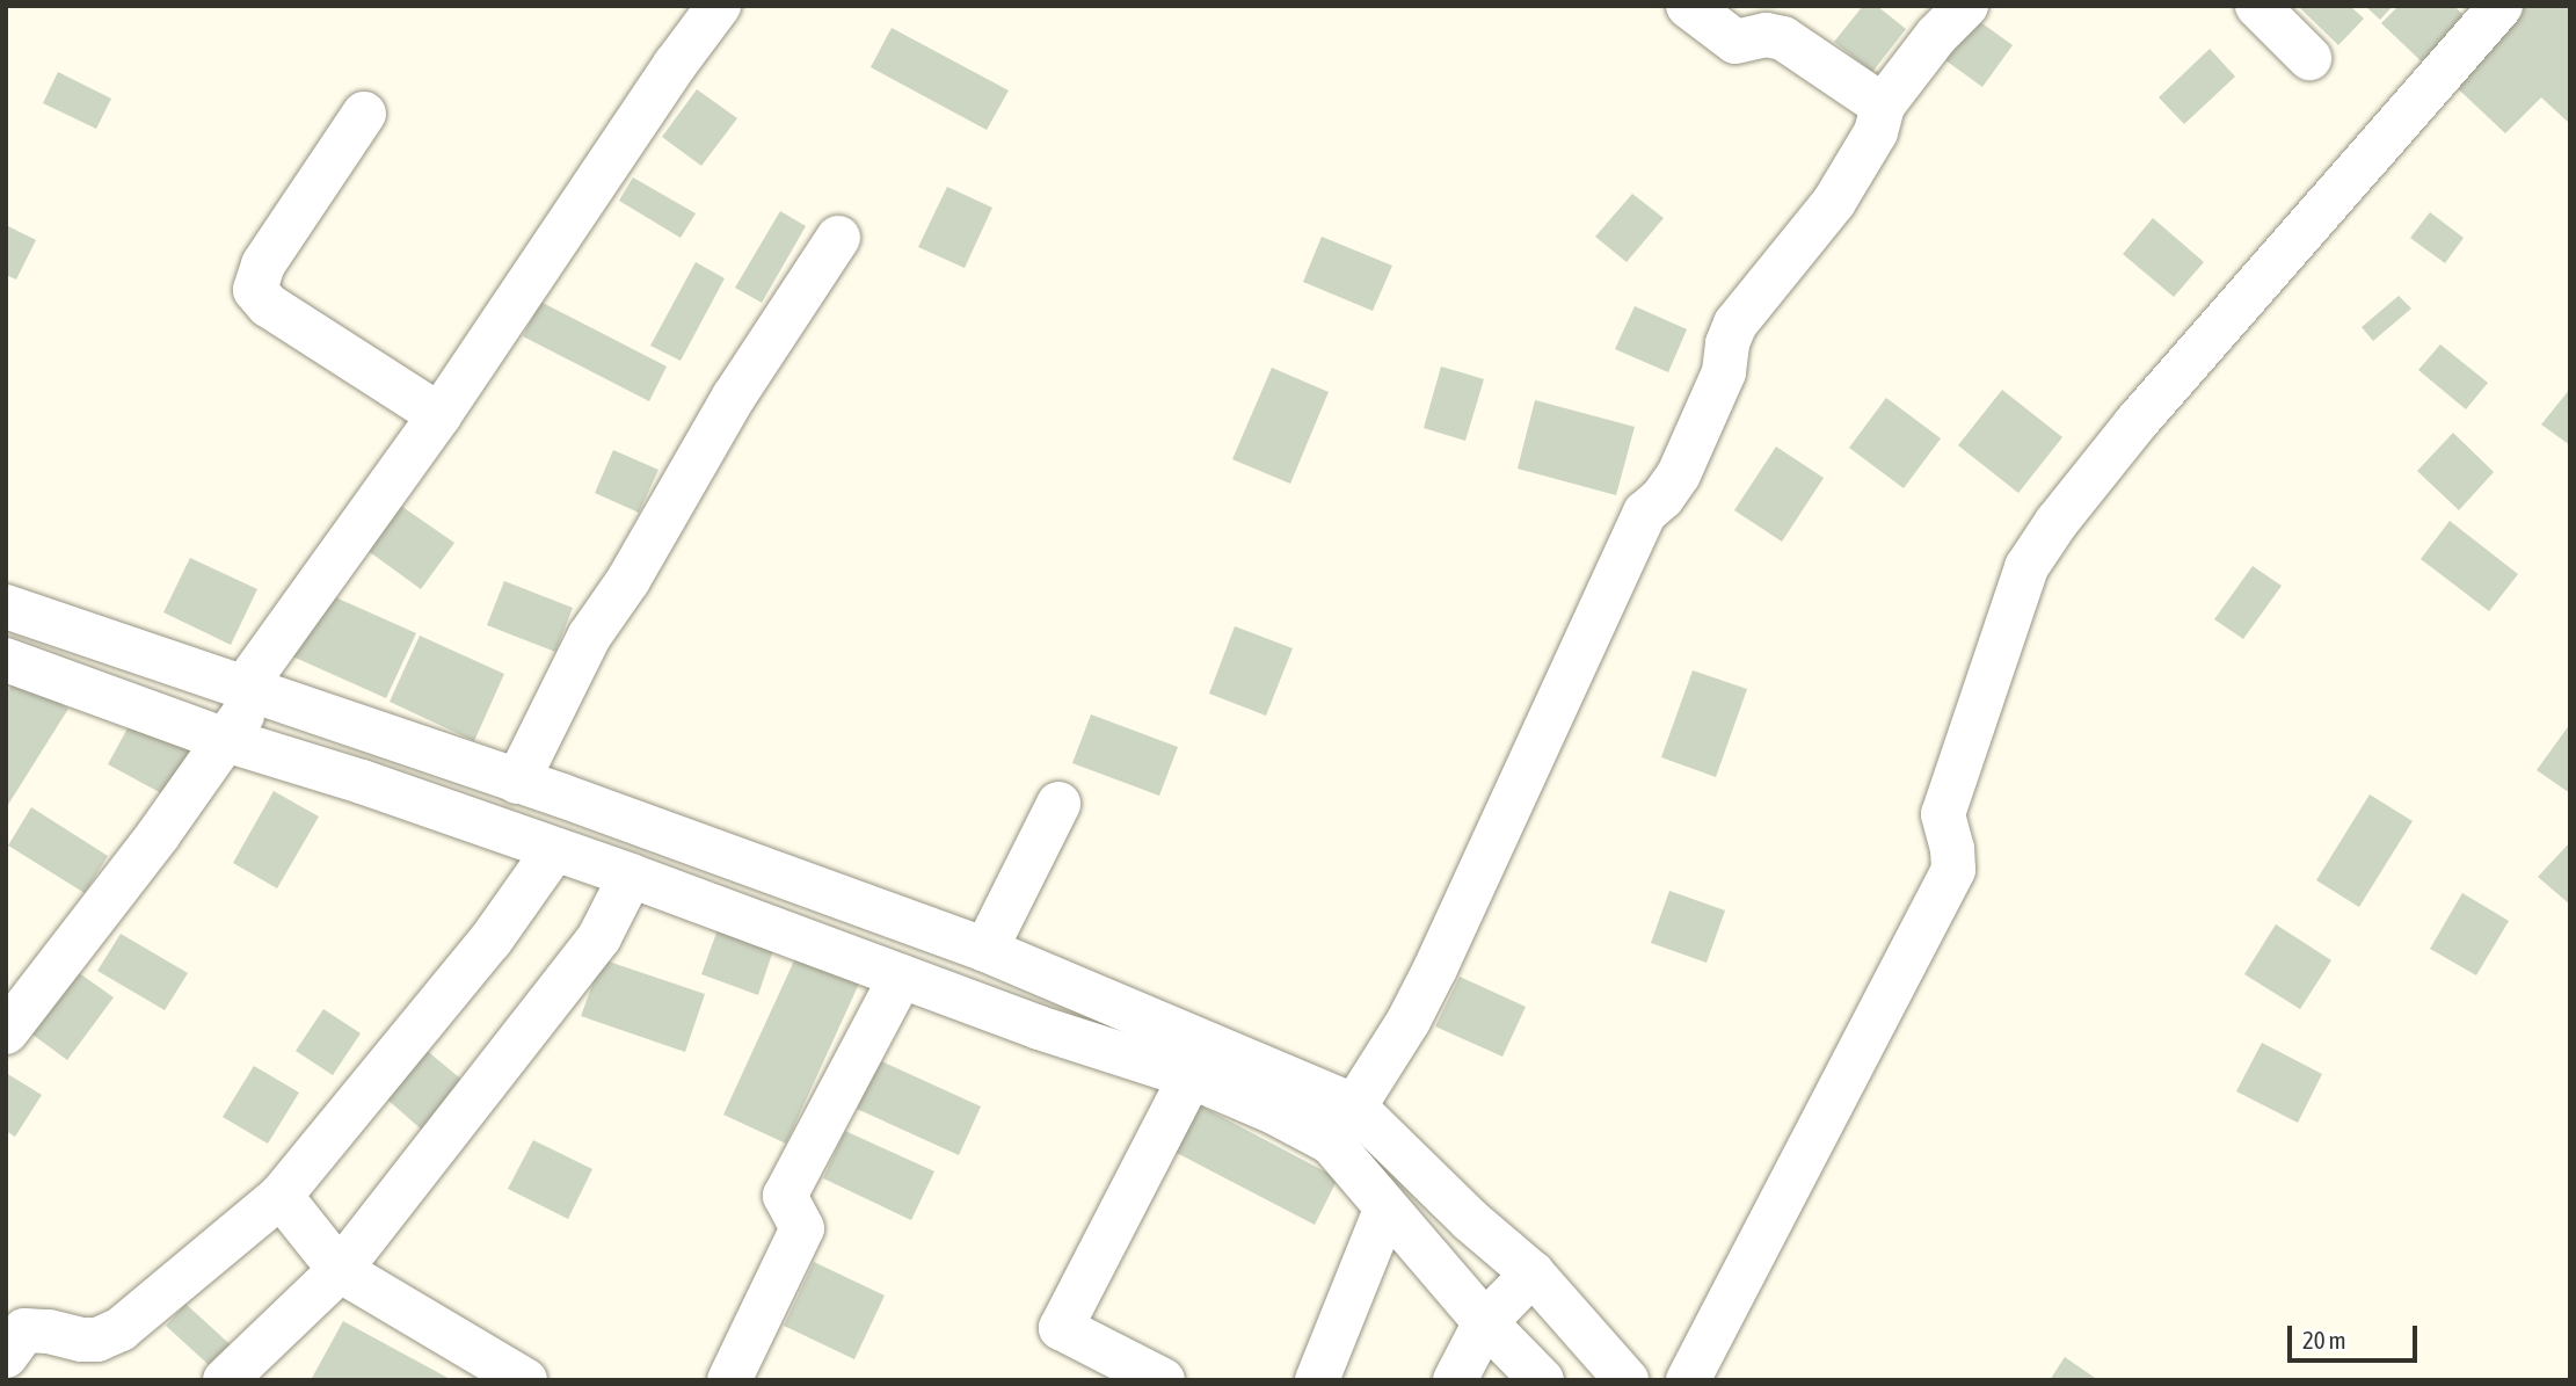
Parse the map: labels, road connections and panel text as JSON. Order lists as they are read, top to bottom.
{
  "scale_bar": "20 m"
}
